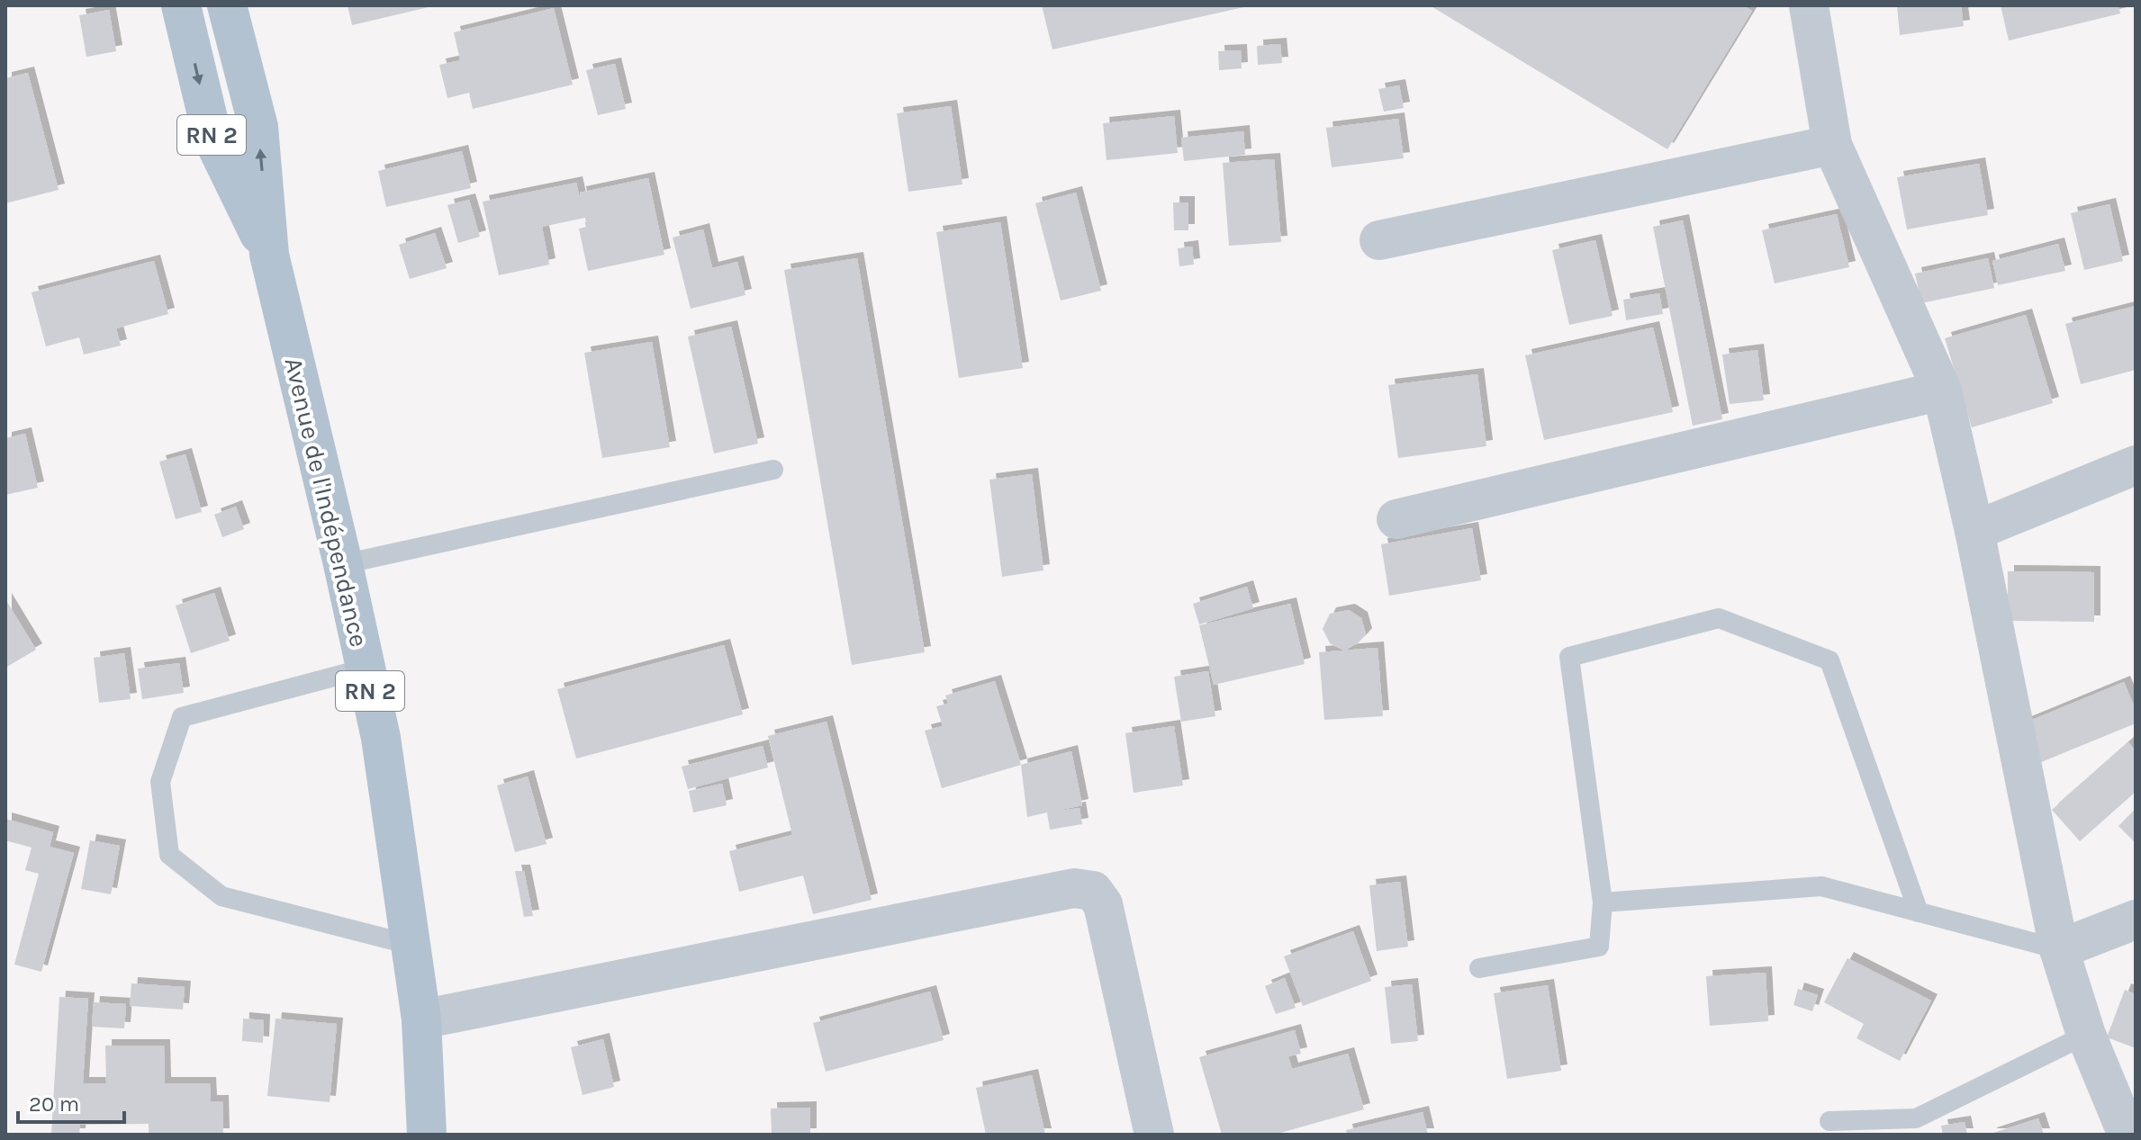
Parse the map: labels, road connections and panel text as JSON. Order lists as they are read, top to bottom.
{
  "streets": {
    "main road": ["RN 2", "Avenue de l'Indépendance"]
  },
  "scale_bar": "20 m"
}
